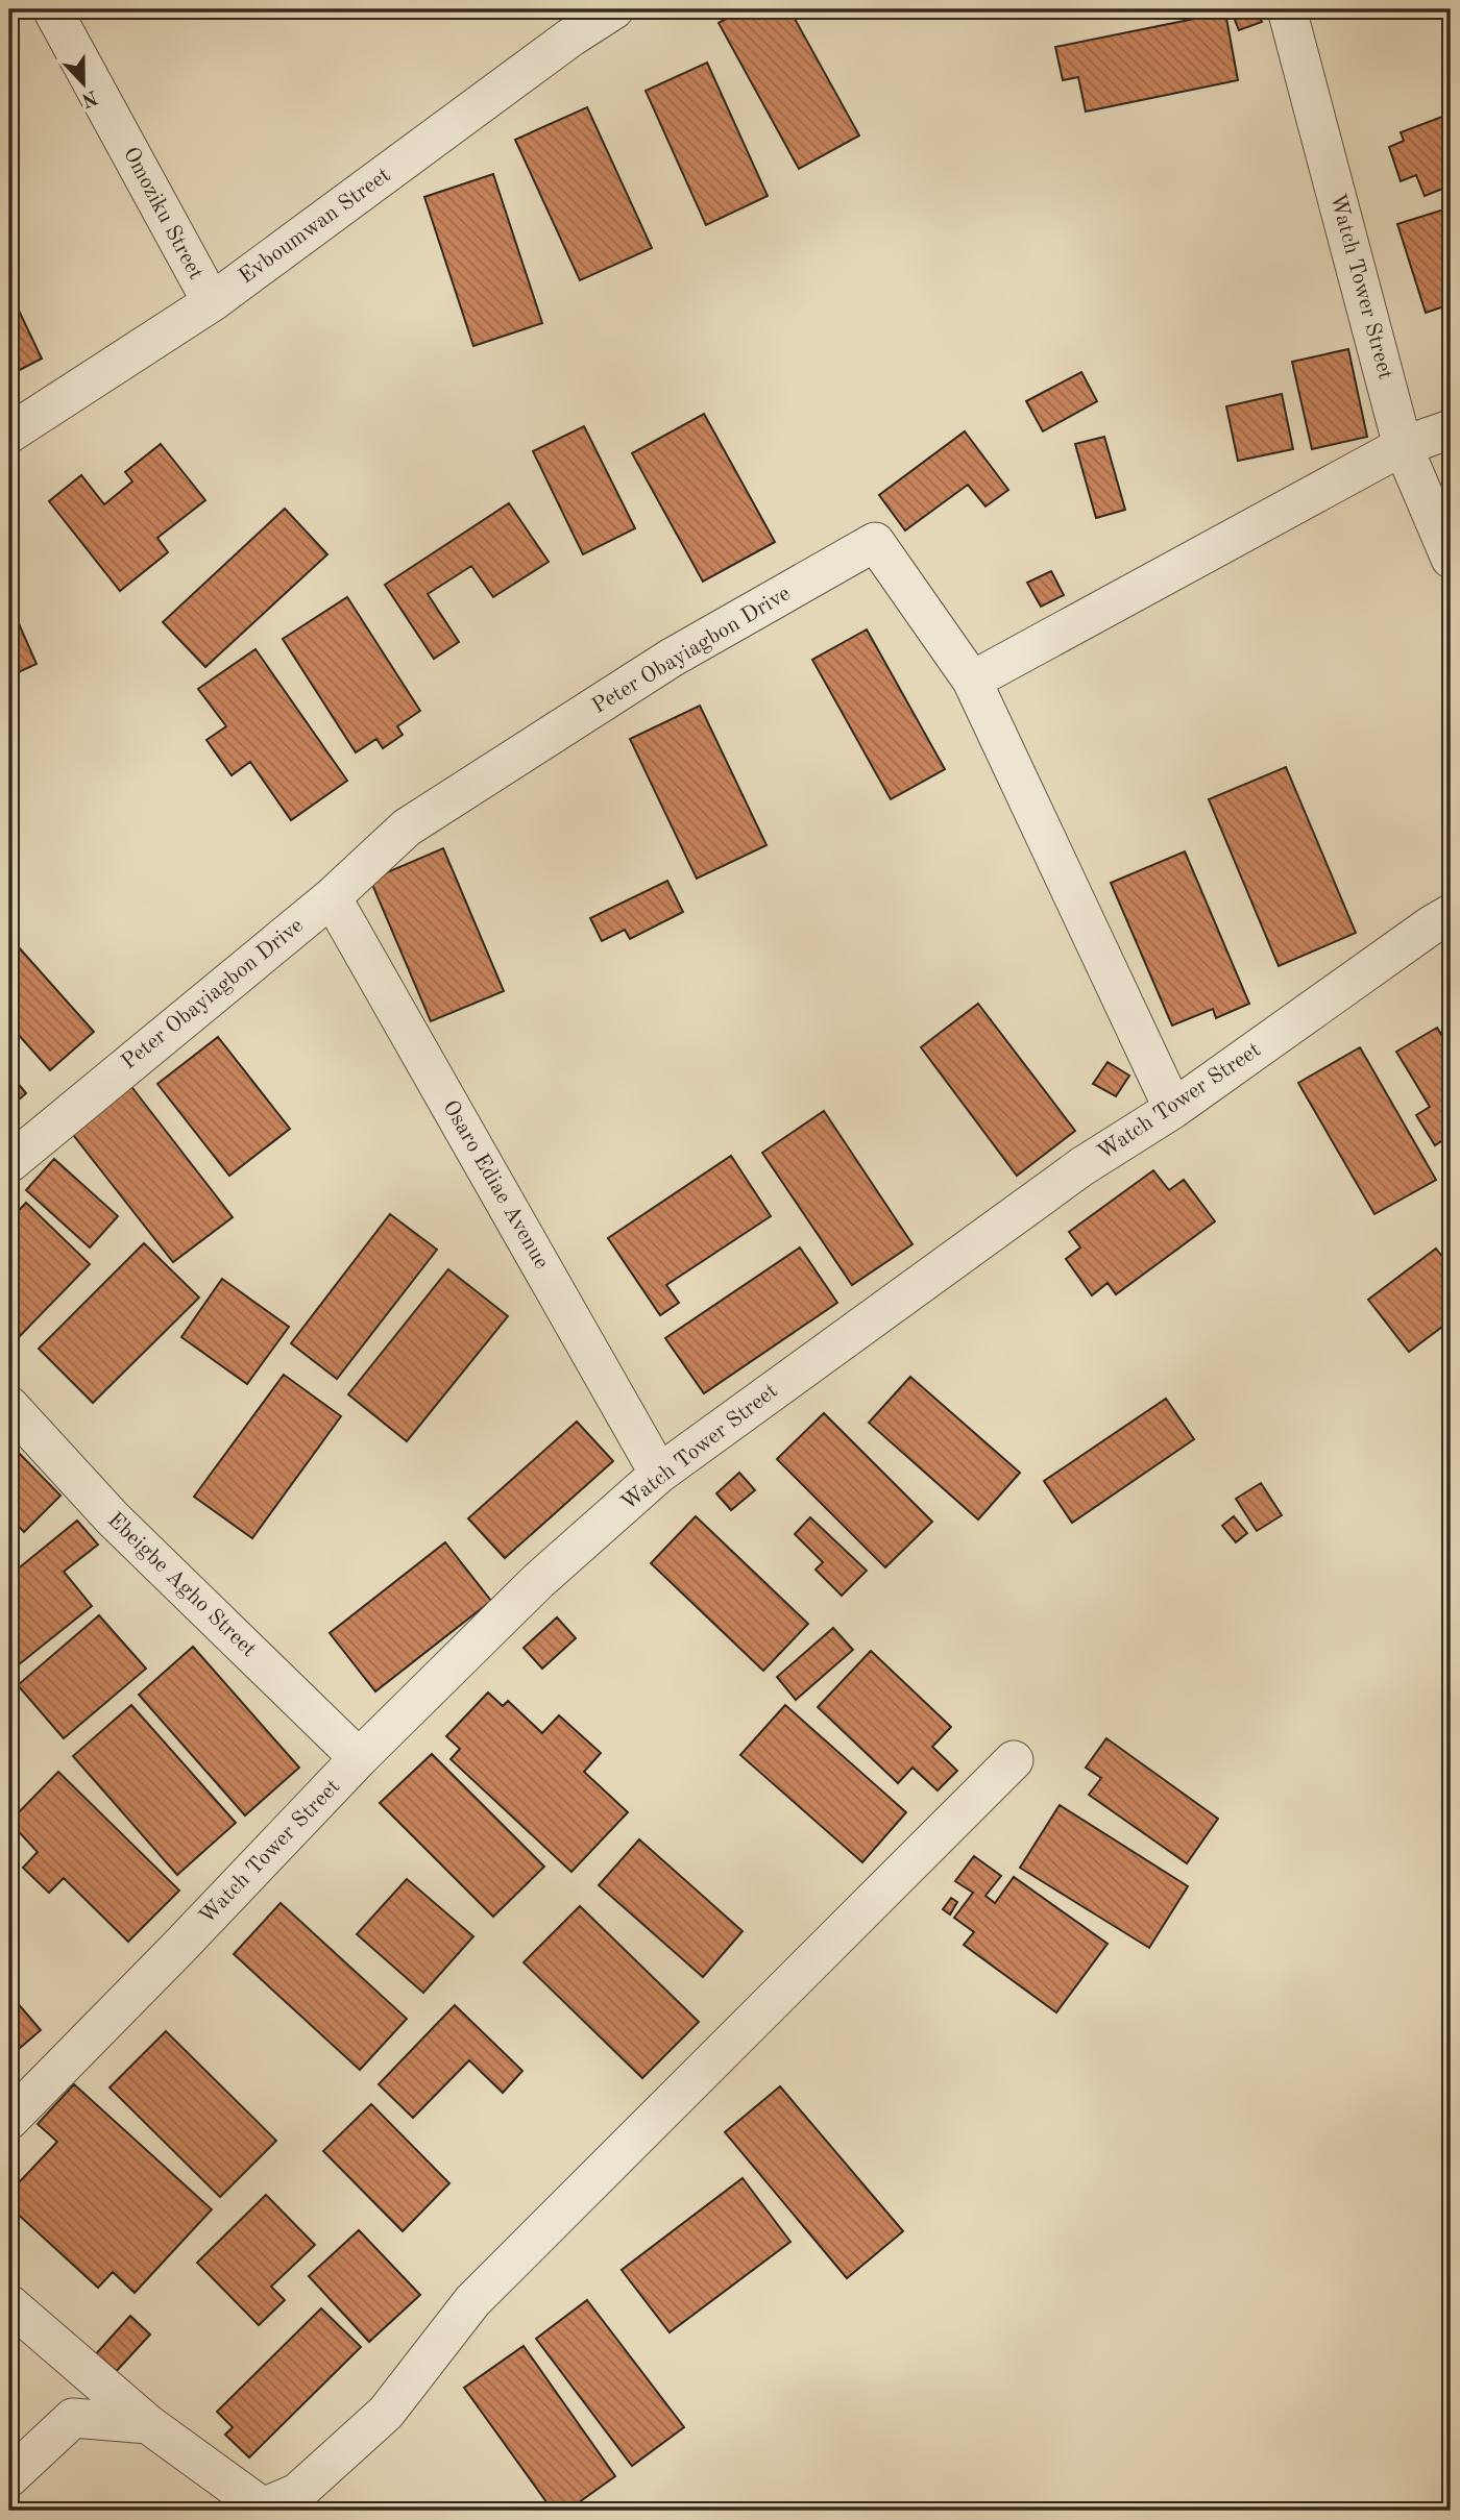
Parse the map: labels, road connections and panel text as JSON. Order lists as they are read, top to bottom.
{
  "streets": {
    "street": [
      "Omoziku Street",
      "Evboumwan Street",
      "Watch Tower Street",
      "Peter Obayiagbon Drive",
      "Osaro Ediae Avenue",
      "Ebeigbe Agho Street"
    ]
  },
  "crossings": [
    ["Omoziku Street", "Evboumwan Street"],
    ["Watch Tower Street", "Peter Obayiagbon Drive"],
    ["Watch Tower Street", "Osaro Ediae Avenue"],
    ["Watch Tower Street", "Ebeigbe Agho Street"],
    ["Peter Obayiagbon Drive", "Osaro Ediae Avenue"]
  ],
  "north": "bottom"
}
